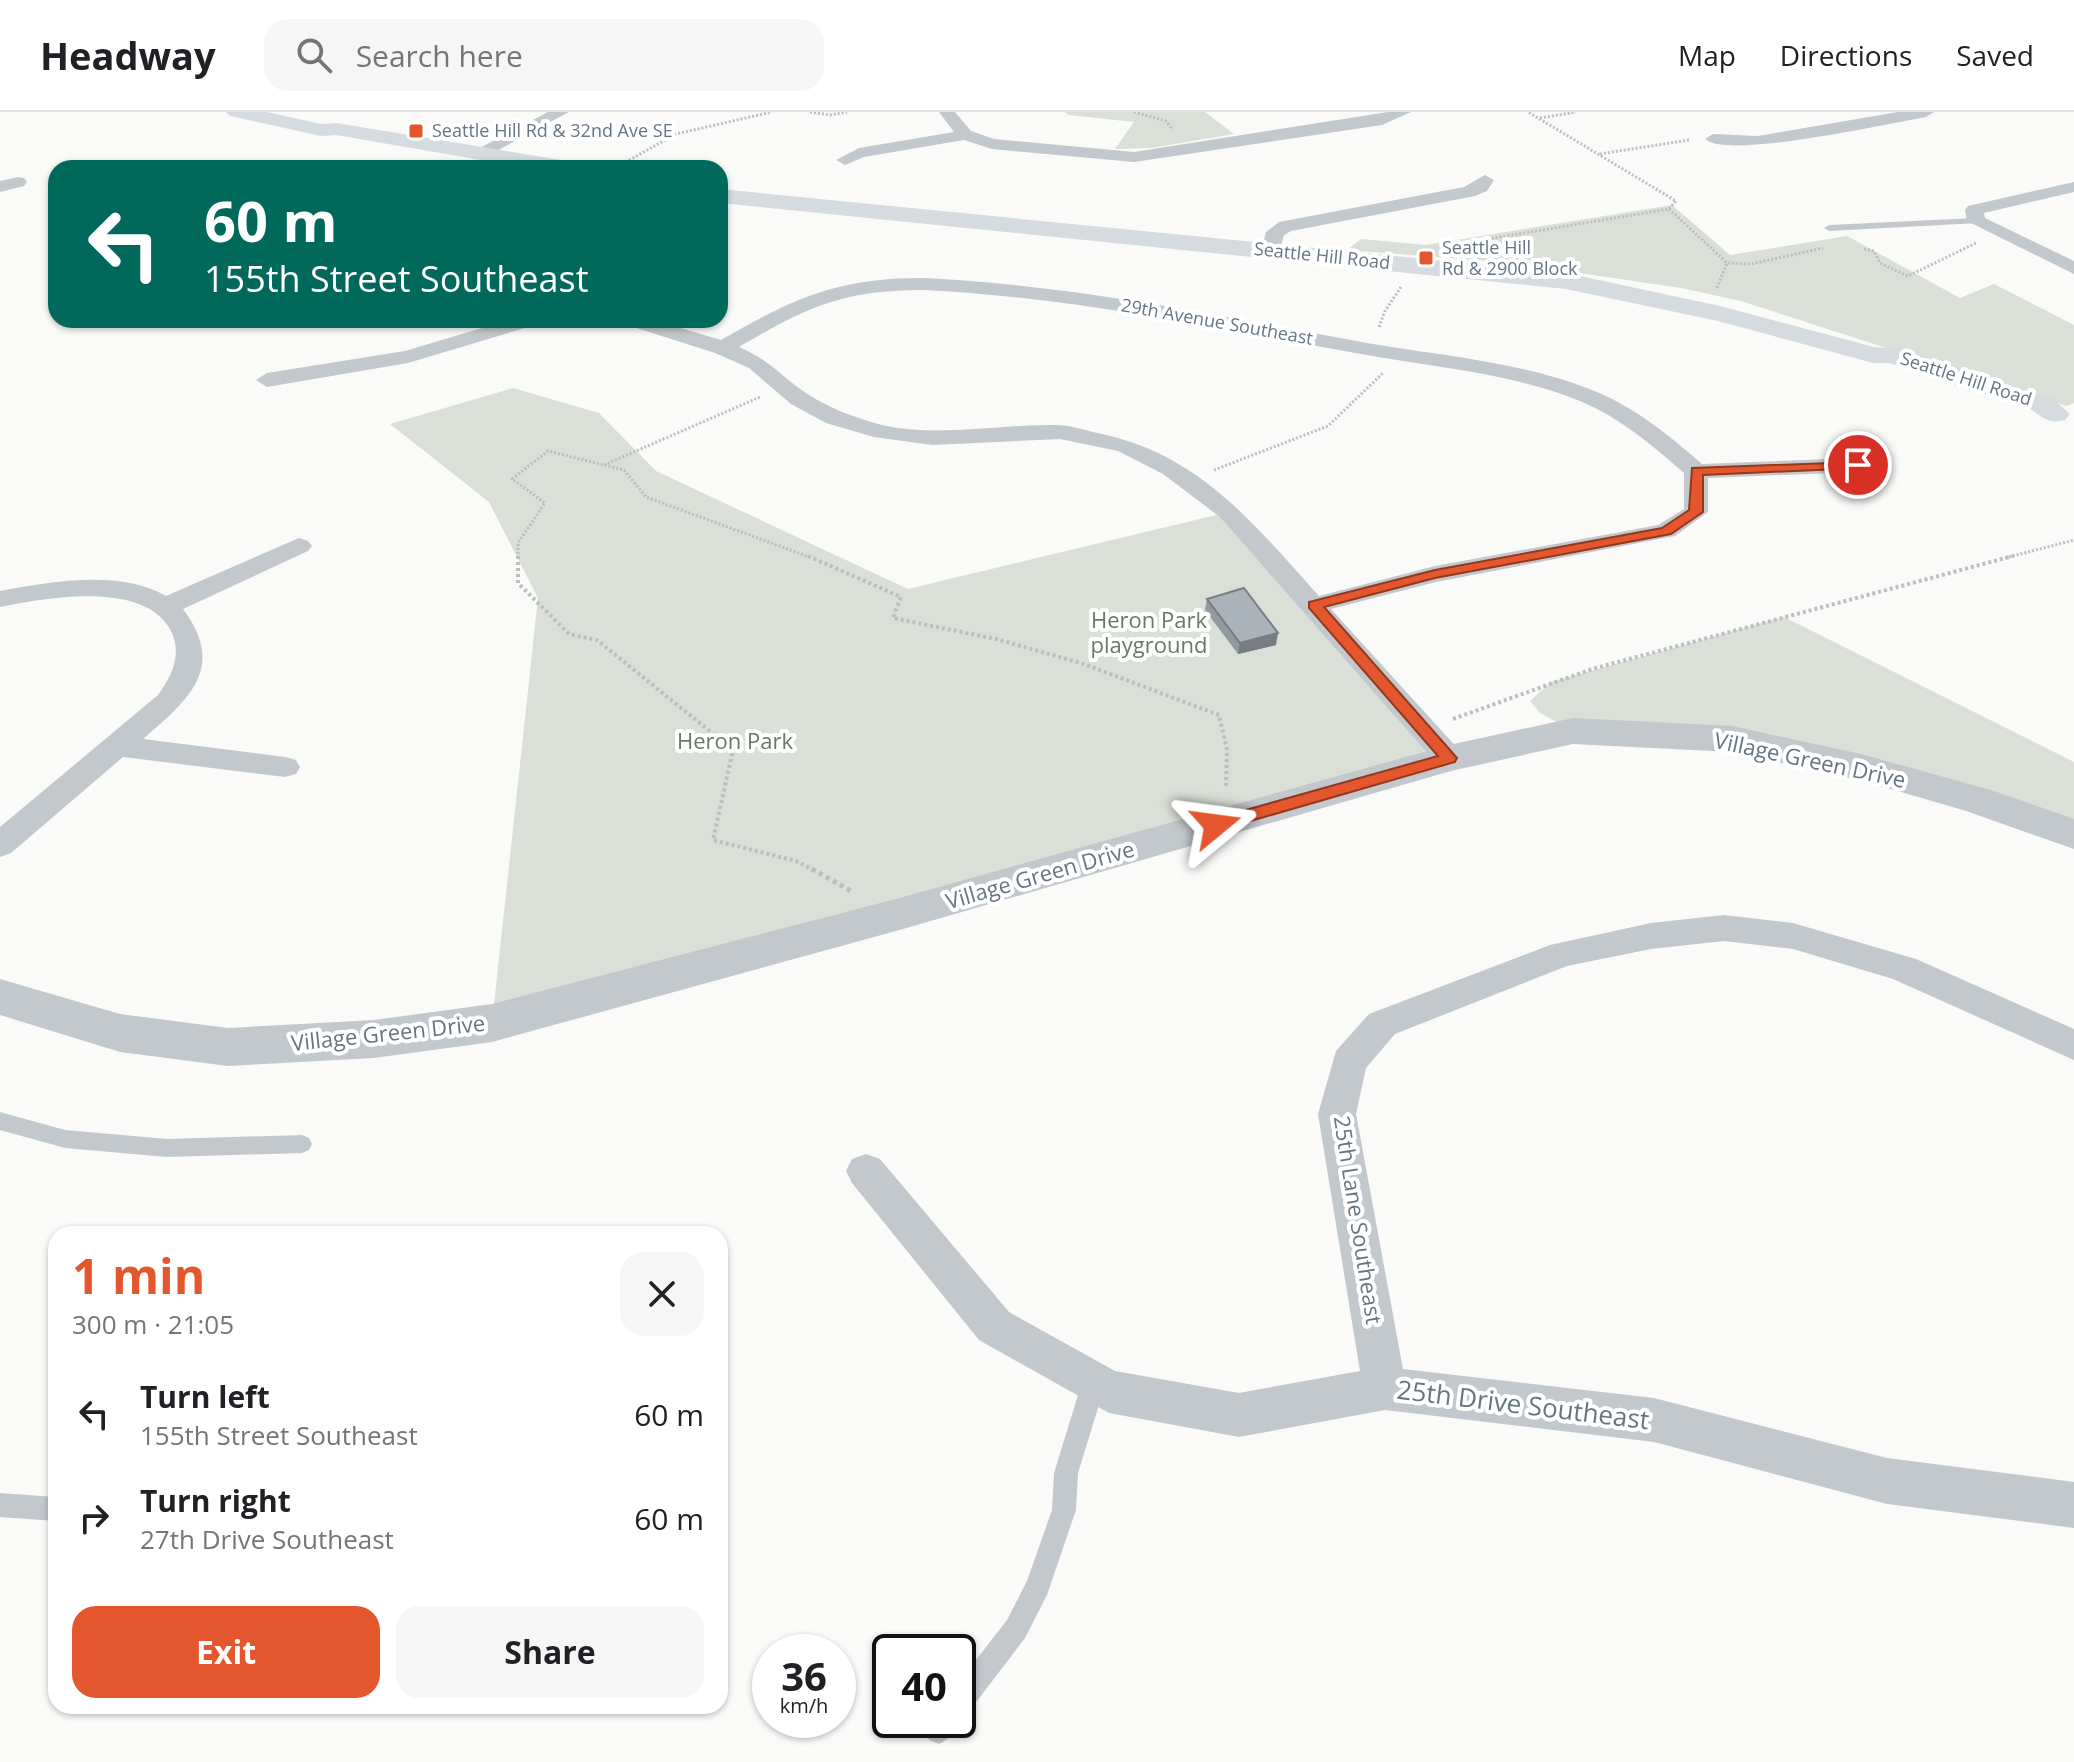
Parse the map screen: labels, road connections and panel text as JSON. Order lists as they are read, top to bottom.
{
  "streets": {
    "main road": ["Seattle Hill Road"],
    "street": [
      "29th Avenue Southeast",
      "Village Green Drive",
      "25th Lane Southeast",
      "25th Drive Southeast"
    ]
  },
  "crossings": [
    ["25th Lane Southeast", "25th Drive Southeast"]
  ],
  "parks": ["Heron Park playground", "Heron Park"],
  "places": {
    "transit": ["Seattle Hill Rd & 32nd Ave SE", "Seattle Hill Rd & 2900 Block"]
  },
  "page": {
    "header": "Headway",
    "search": "Search here",
    "nav": ["Map", "Directions", "Saved"],
    "turn": ["60 m", "155th Street Southeast"],
    "heading": ["1 min", "300 m · 21:05"],
    "list": [
      {
        "name": "Turn left",
        "note": "155th Street Southeast",
        "value": "60 m"
      },
      {
        "name": "Turn right",
        "note": "27th Drive Southeast",
        "value": "60 m"
      }
    ],
    "buttons": ["Exit", "Share"],
    "speed": "36 km/h",
    "limit": "40"
  }
}
